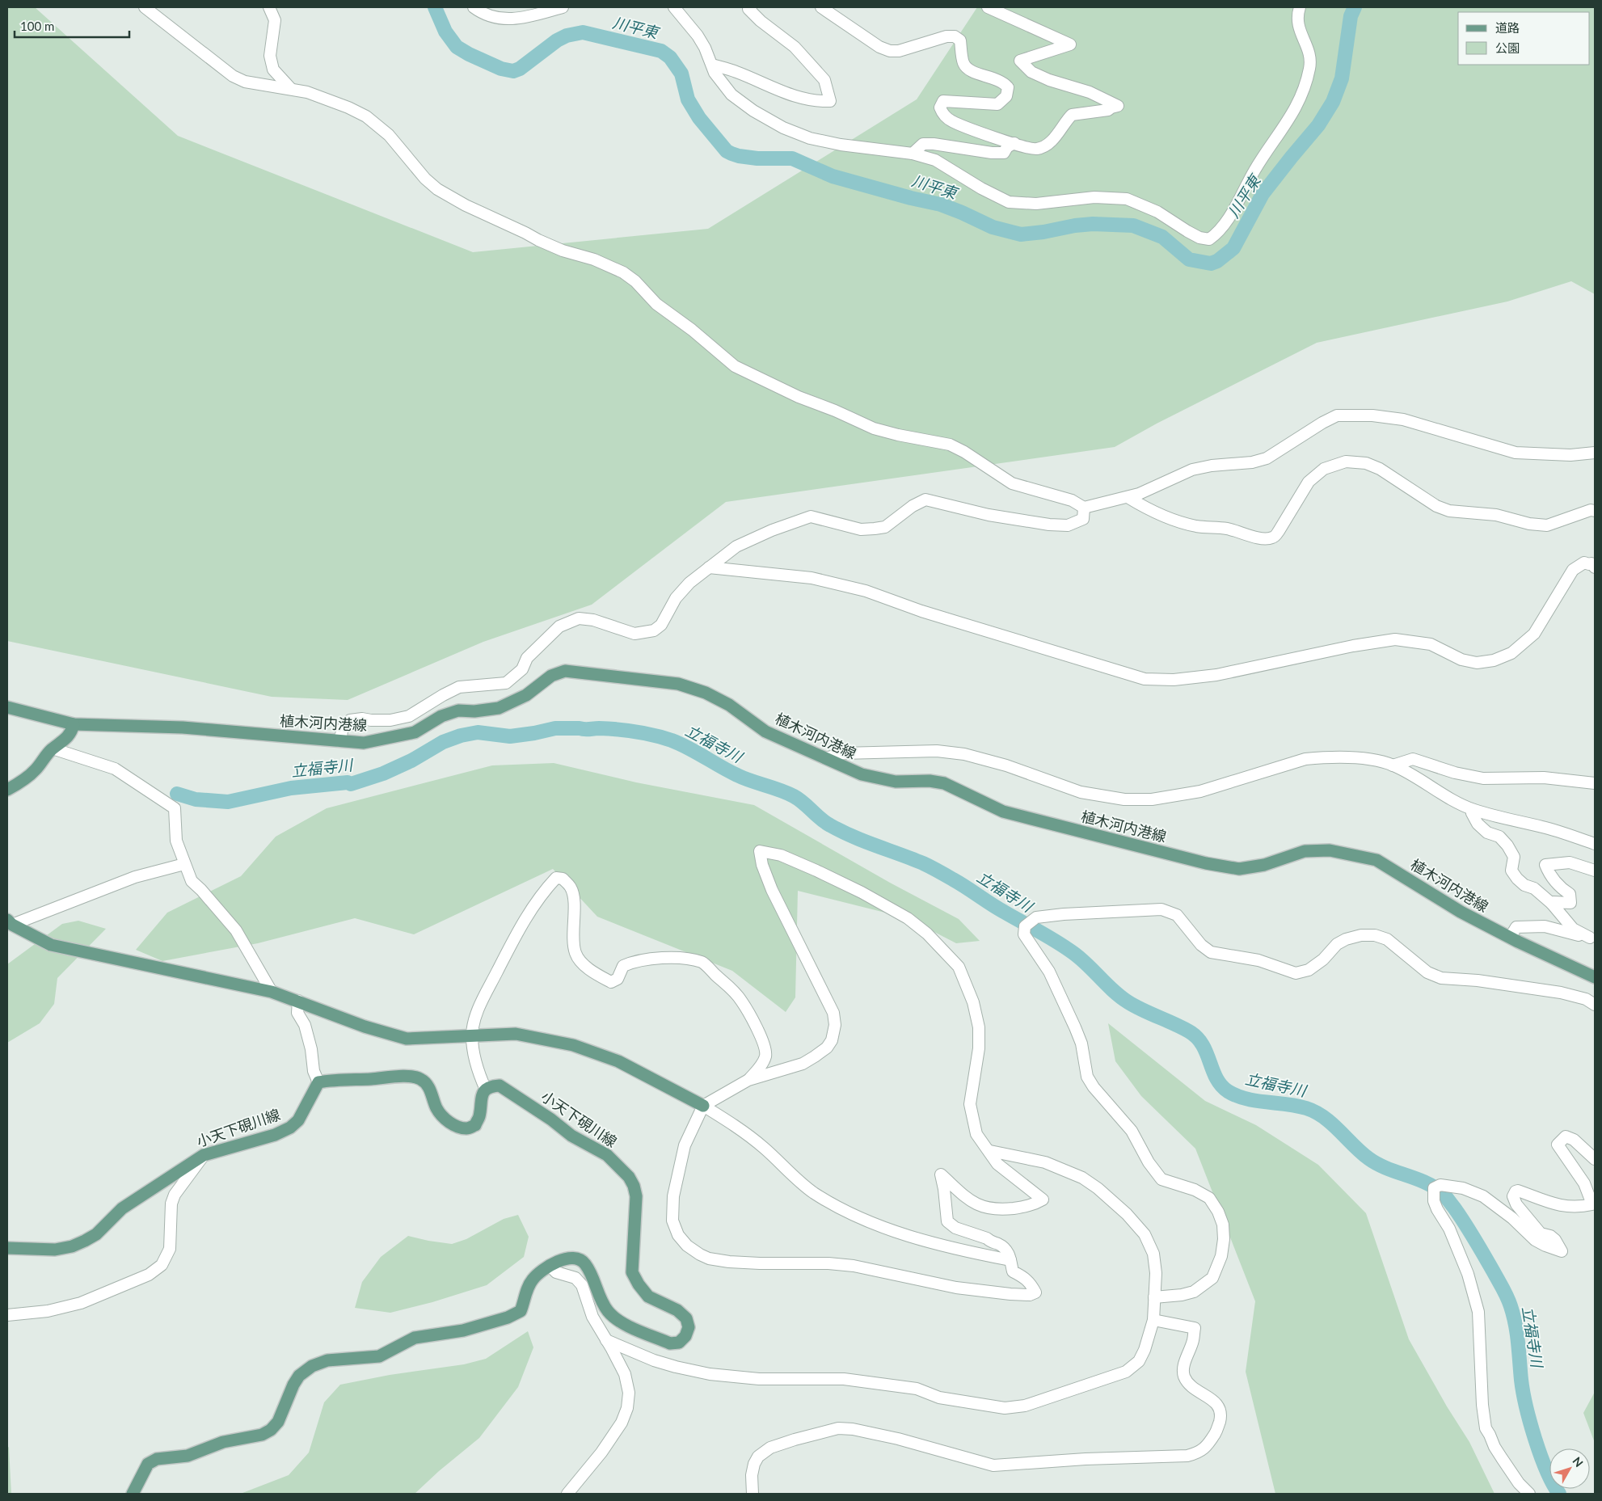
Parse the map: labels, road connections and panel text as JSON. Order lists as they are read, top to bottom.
{
  "streets": {
    "main road": ["植木河内港線", "小天下硯川線"]
  },
  "water": ["川平東", "立福寺川"],
  "legend": ["道路", "公園"],
  "scale_bar": "100 m",
  "north": "top right"
}
